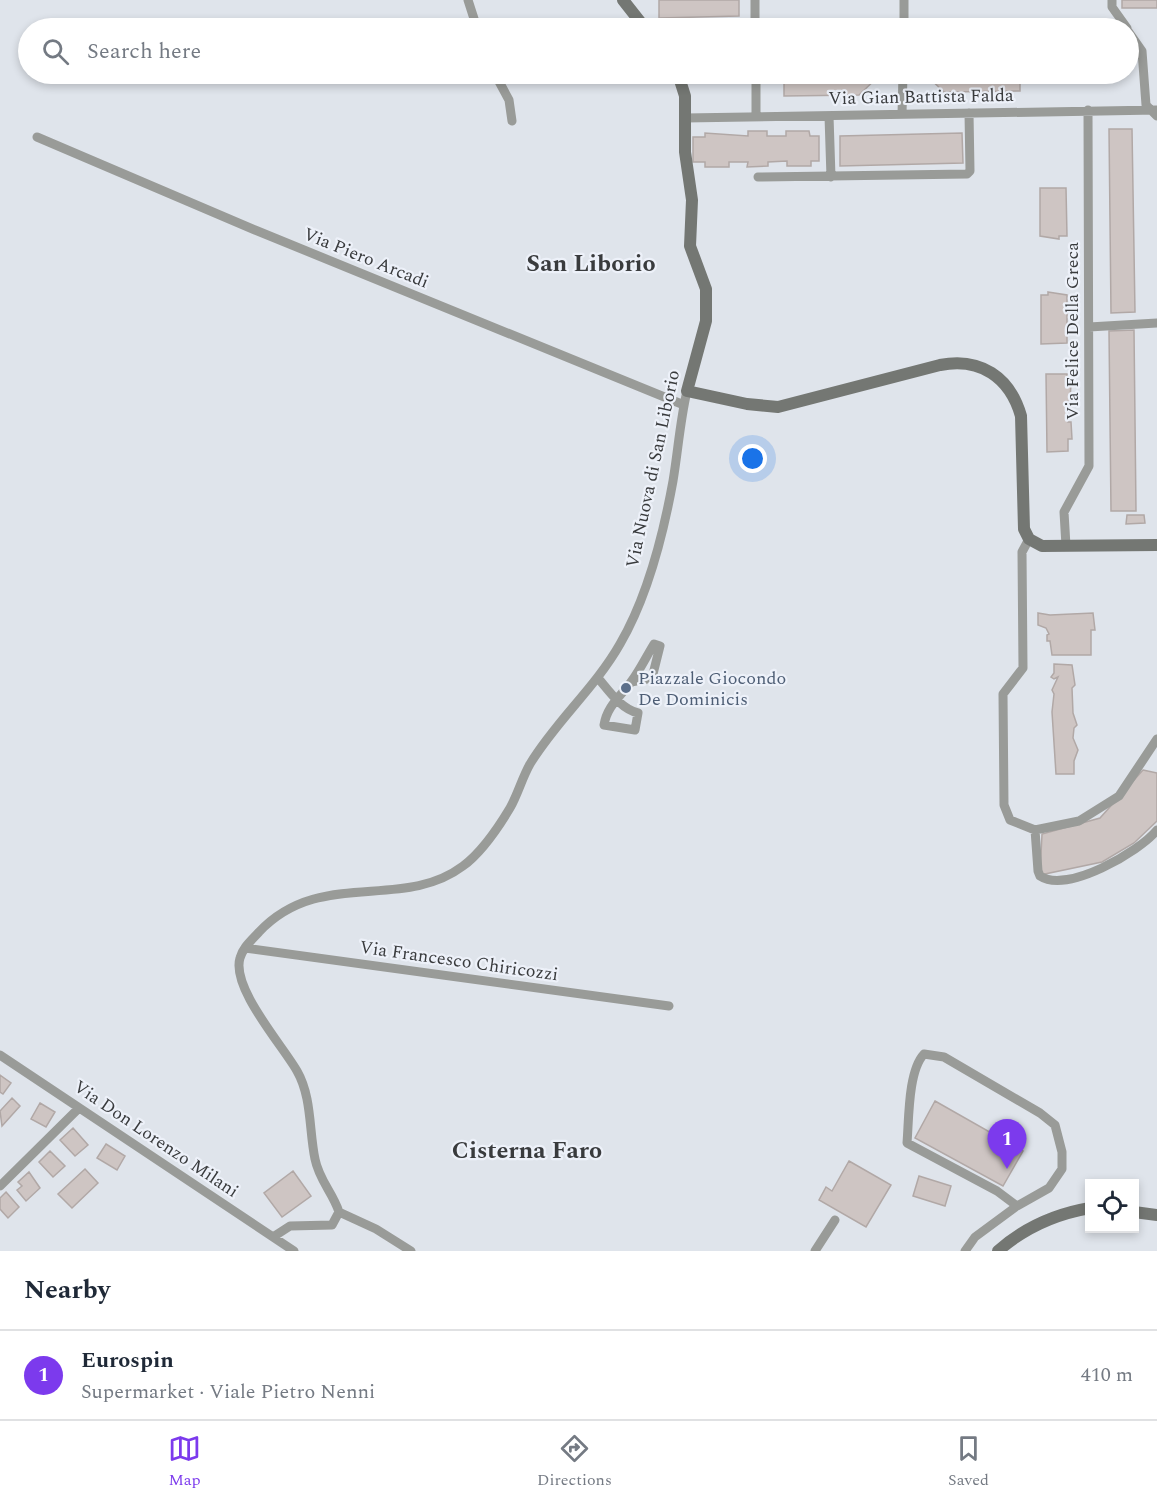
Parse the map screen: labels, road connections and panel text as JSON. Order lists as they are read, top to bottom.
{
  "streets": {
    "street": [
      "Via Gian Battista Falda",
      "Via Piero Arcadi",
      "Via Felice Della Greca",
      "Via Nuova di San Liborio",
      "Via Francesco Chiricozzi",
      "Via Don Lorenzo Milani"
    ]
  },
  "crossings": [
    ["Via Gian Battista Falda", "Via Felice Della Greca"],
    ["Via Gian Battista Falda", "Via Nuova di San Liborio"],
    ["Via Piero Arcadi", "Via Nuova di San Liborio"],
    ["Via Nuova di San Liborio", "Via Francesco Chiricozzi"]
  ],
  "districts": ["San Liborio", "Cisterna Faro"],
  "places": ["Piazzale Giocondo De Dominicis"],
  "page": {
    "search": "Search here",
    "pins": "1",
    "heading": "Nearby",
    "list": [
      {
        "mark": "1",
        "name": "Eurospin",
        "note": "Supermarket · Viale Pietro Nenni",
        "value": "410 m"
      }
    ],
    "nav": ["Map", "Directions", "Saved"]
  }
}
